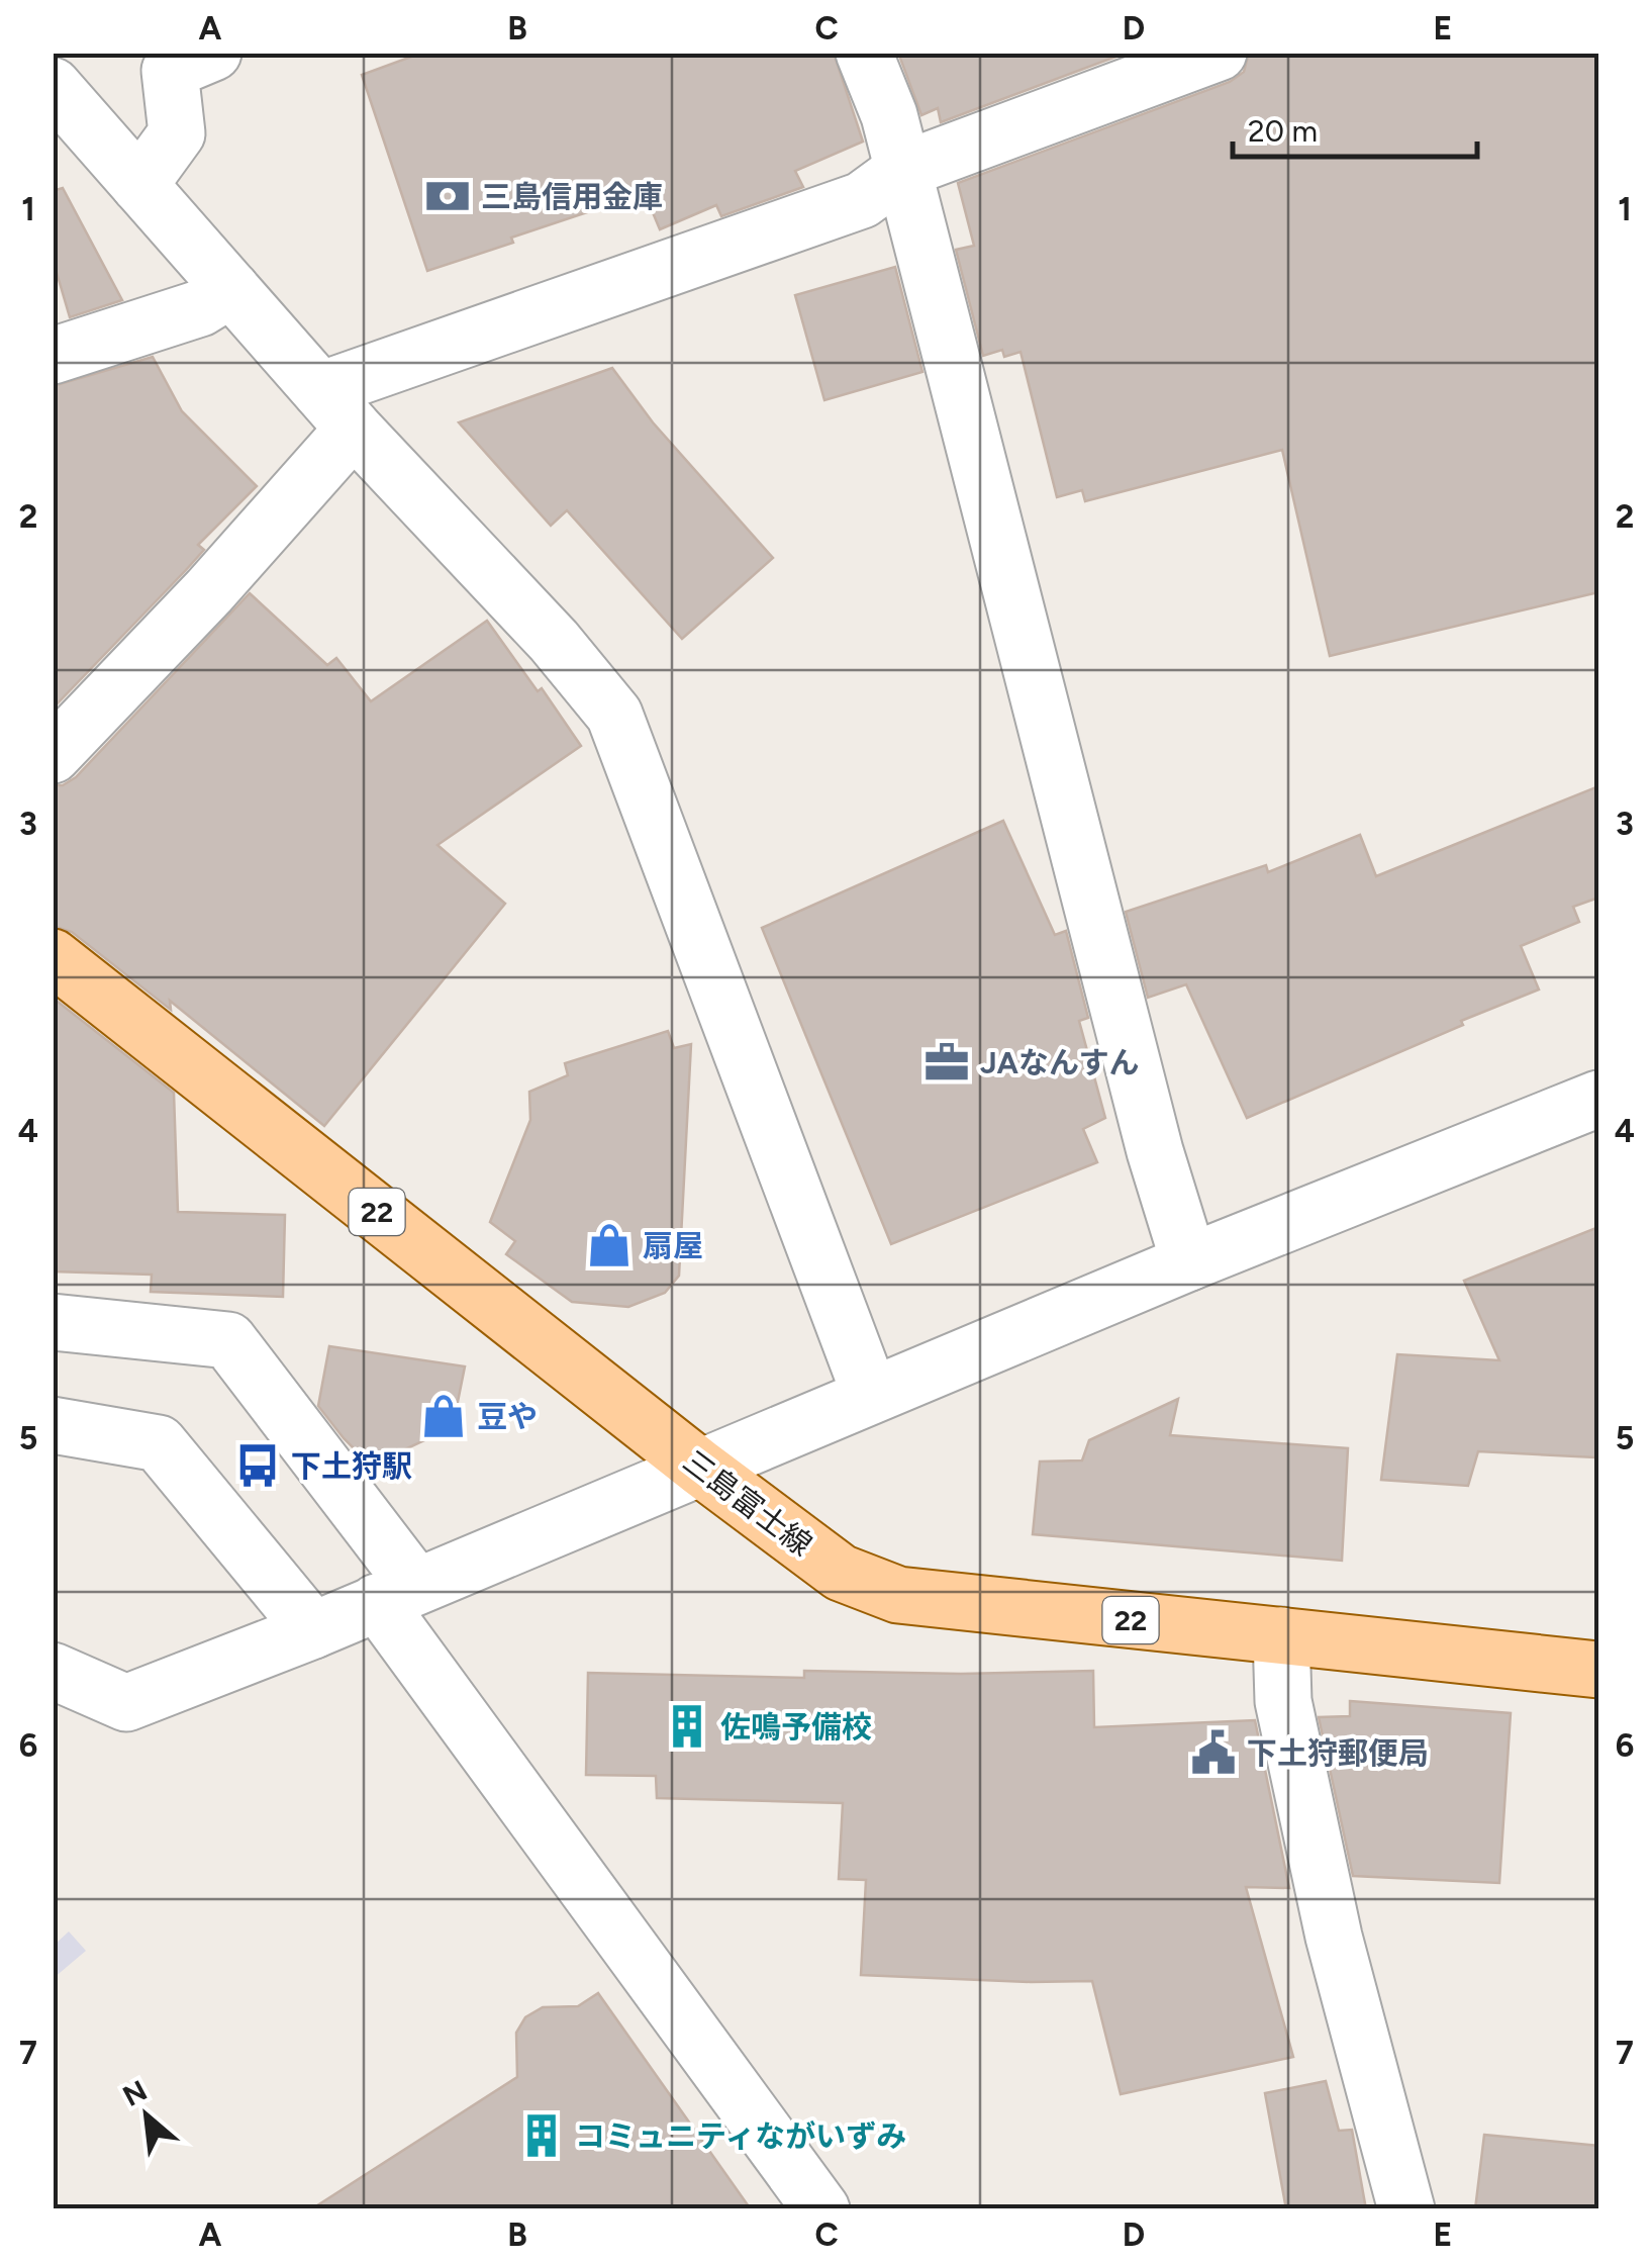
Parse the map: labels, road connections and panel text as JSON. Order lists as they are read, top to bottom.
{
  "streets": {
    "main road": ["22", "三島富士線"]
  },
  "places": {
    "bank": ["三島信用金庫"],
    "office": ["JAなんすん"],
    "shop": ["扇屋", "豆や"],
    "bus stop": ["下土狩駅"],
    "building": ["佐鳴予備校", "コミュニティながいずみ"],
    "public building": ["下土狩郵便局"]
  },
  "scale_bar": "20 m",
  "north": "top left",
  "grid": {
    "columns": [
      "A",
      "B",
      "C",
      "D",
      "E"
    ],
    "rows": [
      "1",
      "2",
      "3",
      "4",
      "5",
      "6",
      "7"
    ]
  }
}
